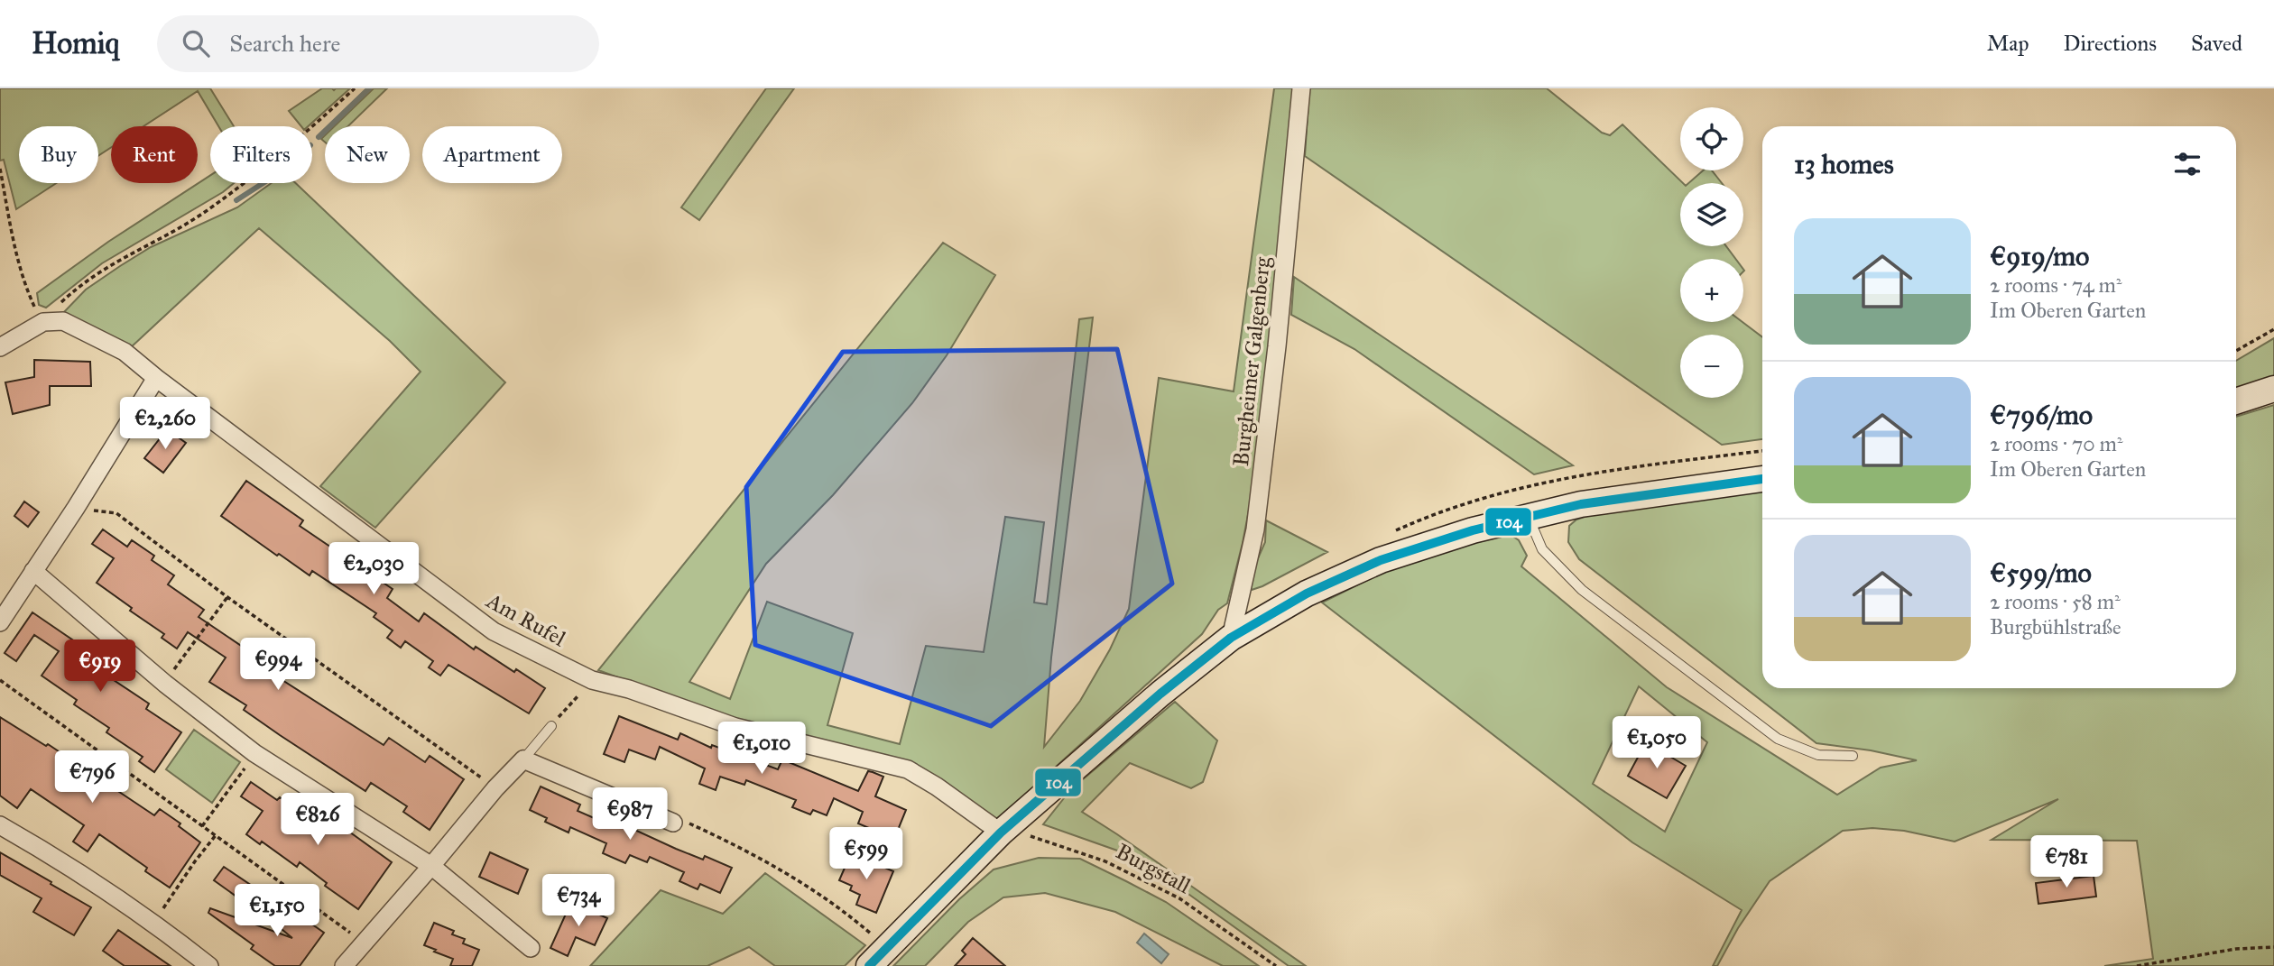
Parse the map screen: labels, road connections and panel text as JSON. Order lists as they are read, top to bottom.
{
  "streets": {
    "street": ["Burgheimer Galgenberg", "Am Rufel"],
    "path": ["Burgstall"]
  },
  "crossings": [
    ["Am Rufel", "Burgstall"]
  ],
  "lines": ["transit line 104"],
  "page": {
    "header": "Homiq",
    "search": "Search here",
    "nav": ["Map", "Directions", "Saved"],
    "map_buttons": ["+", "−"],
    "chip": [
      "Buy",
      "Rent",
      "Filters",
      "New",
      "Apartment"
    ],
    "heading": "13 homes",
    "list": [
      {
        "name": "€919/mo",
        "note": "2 rooms · 74 m² · Im Oberen Garten"
      },
      {
        "name": "€796/mo",
        "note": "2 rooms · 70 m² · Im Oberen Garten"
      },
      {
        "name": "€599/mo",
        "note": "2 rooms · 58 m² · Burgbühlstraße"
      }
    ],
    "price": [
      "€2,260",
      "€2,030",
      "€994",
      "€919",
      "€1,050",
      "€1,010",
      "€796",
      "€987",
      "€826",
      "€599",
      "€781",
      "€734",
      "€1,150"
    ]
  }
}
